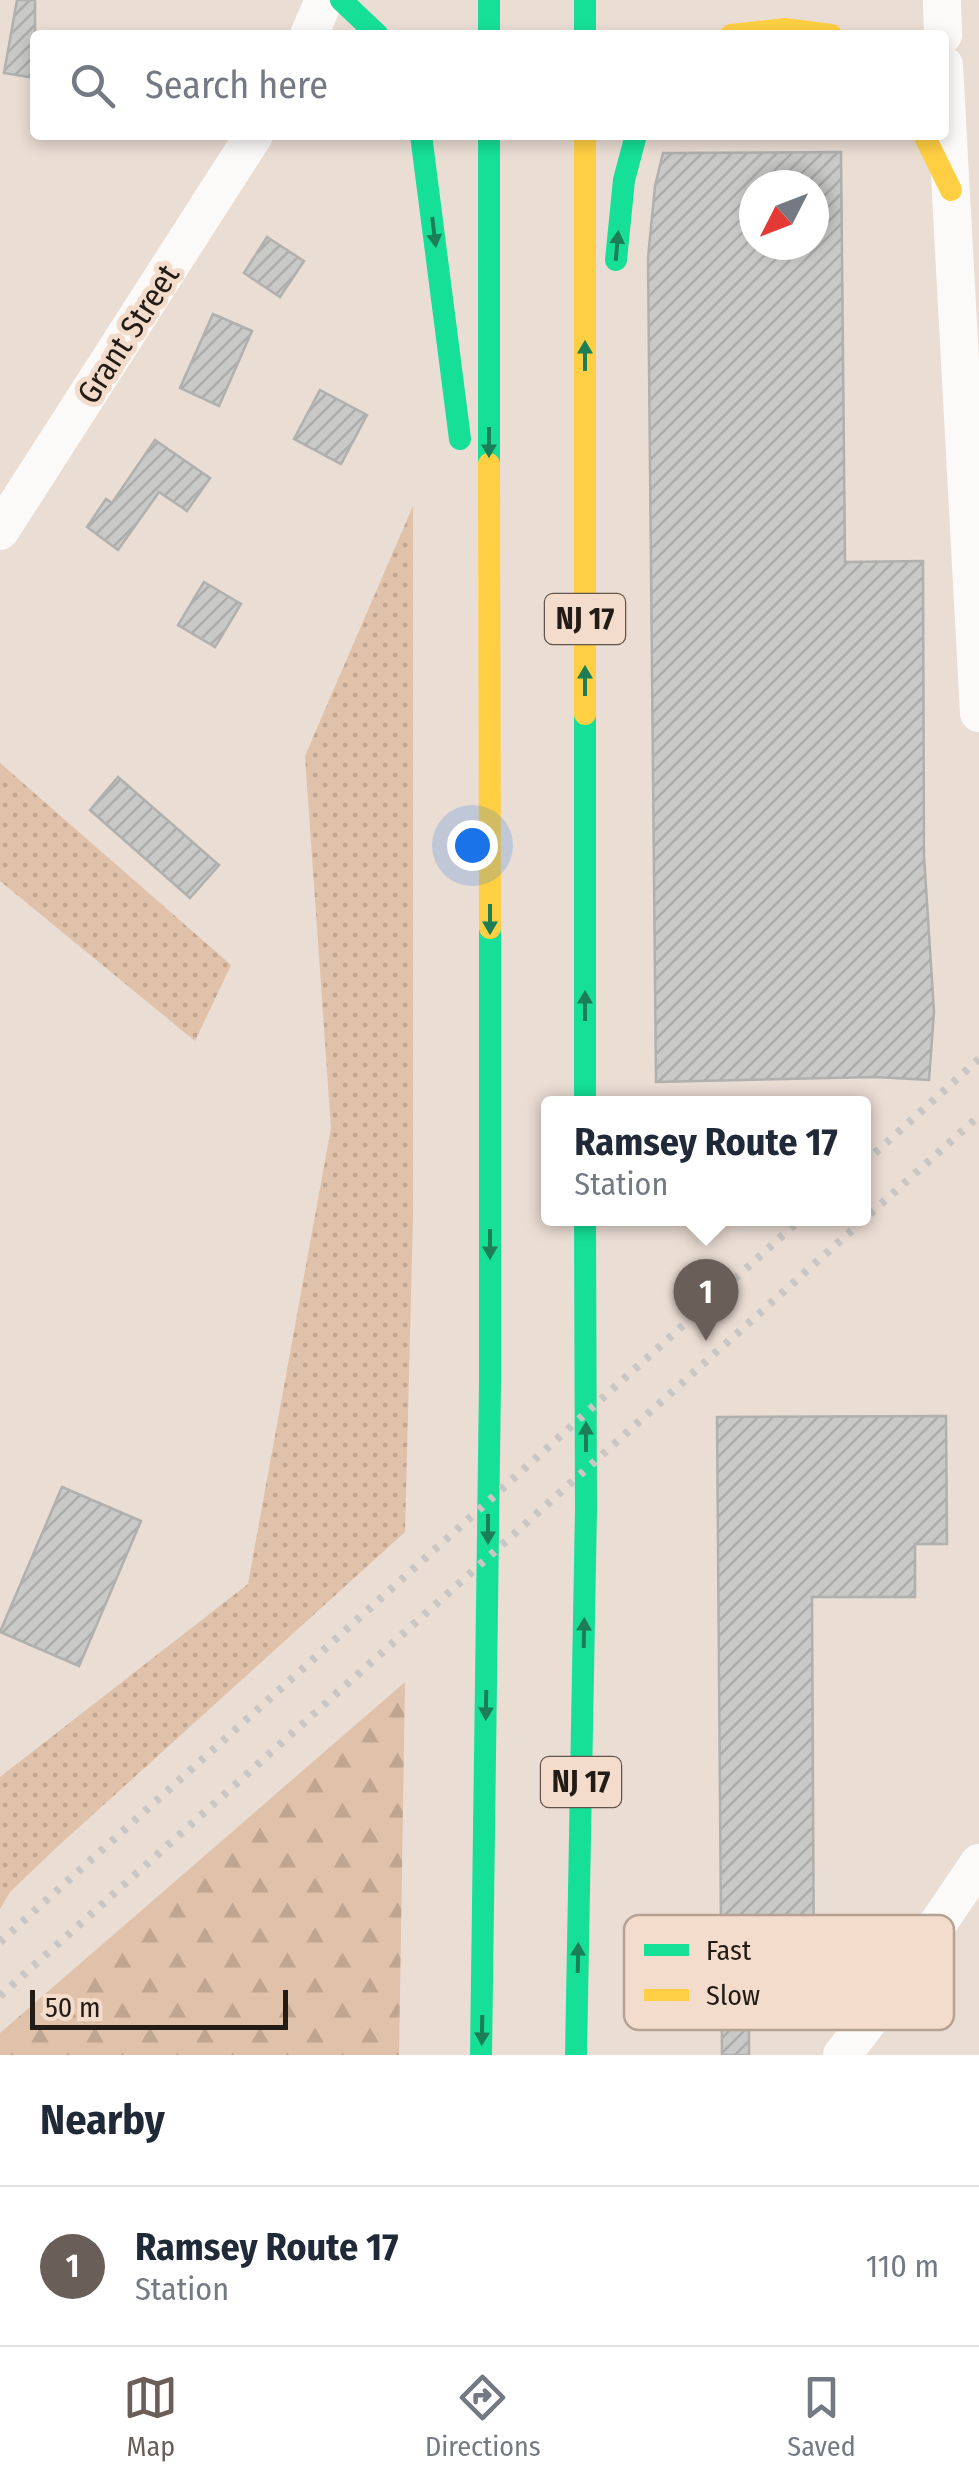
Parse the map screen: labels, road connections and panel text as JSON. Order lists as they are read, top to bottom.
{
  "streets": {
    "highway": ["NJ 17"],
    "street": ["Grant Street"]
  },
  "legend": ["Fast", "Slow"],
  "scale_bar": "50 m",
  "north": "bottom left",
  "page": {
    "search": "Search here",
    "popup": ["Ramsey Route 17", "Station"],
    "pins": "1",
    "scale": "50 m",
    "heading": "Nearby",
    "list": [
      {
        "mark": "1",
        "name": "Ramsey Route 17",
        "note": "Station",
        "value": "110 m"
      }
    ],
    "nav": ["Map", "Directions", "Saved"]
  }
}
